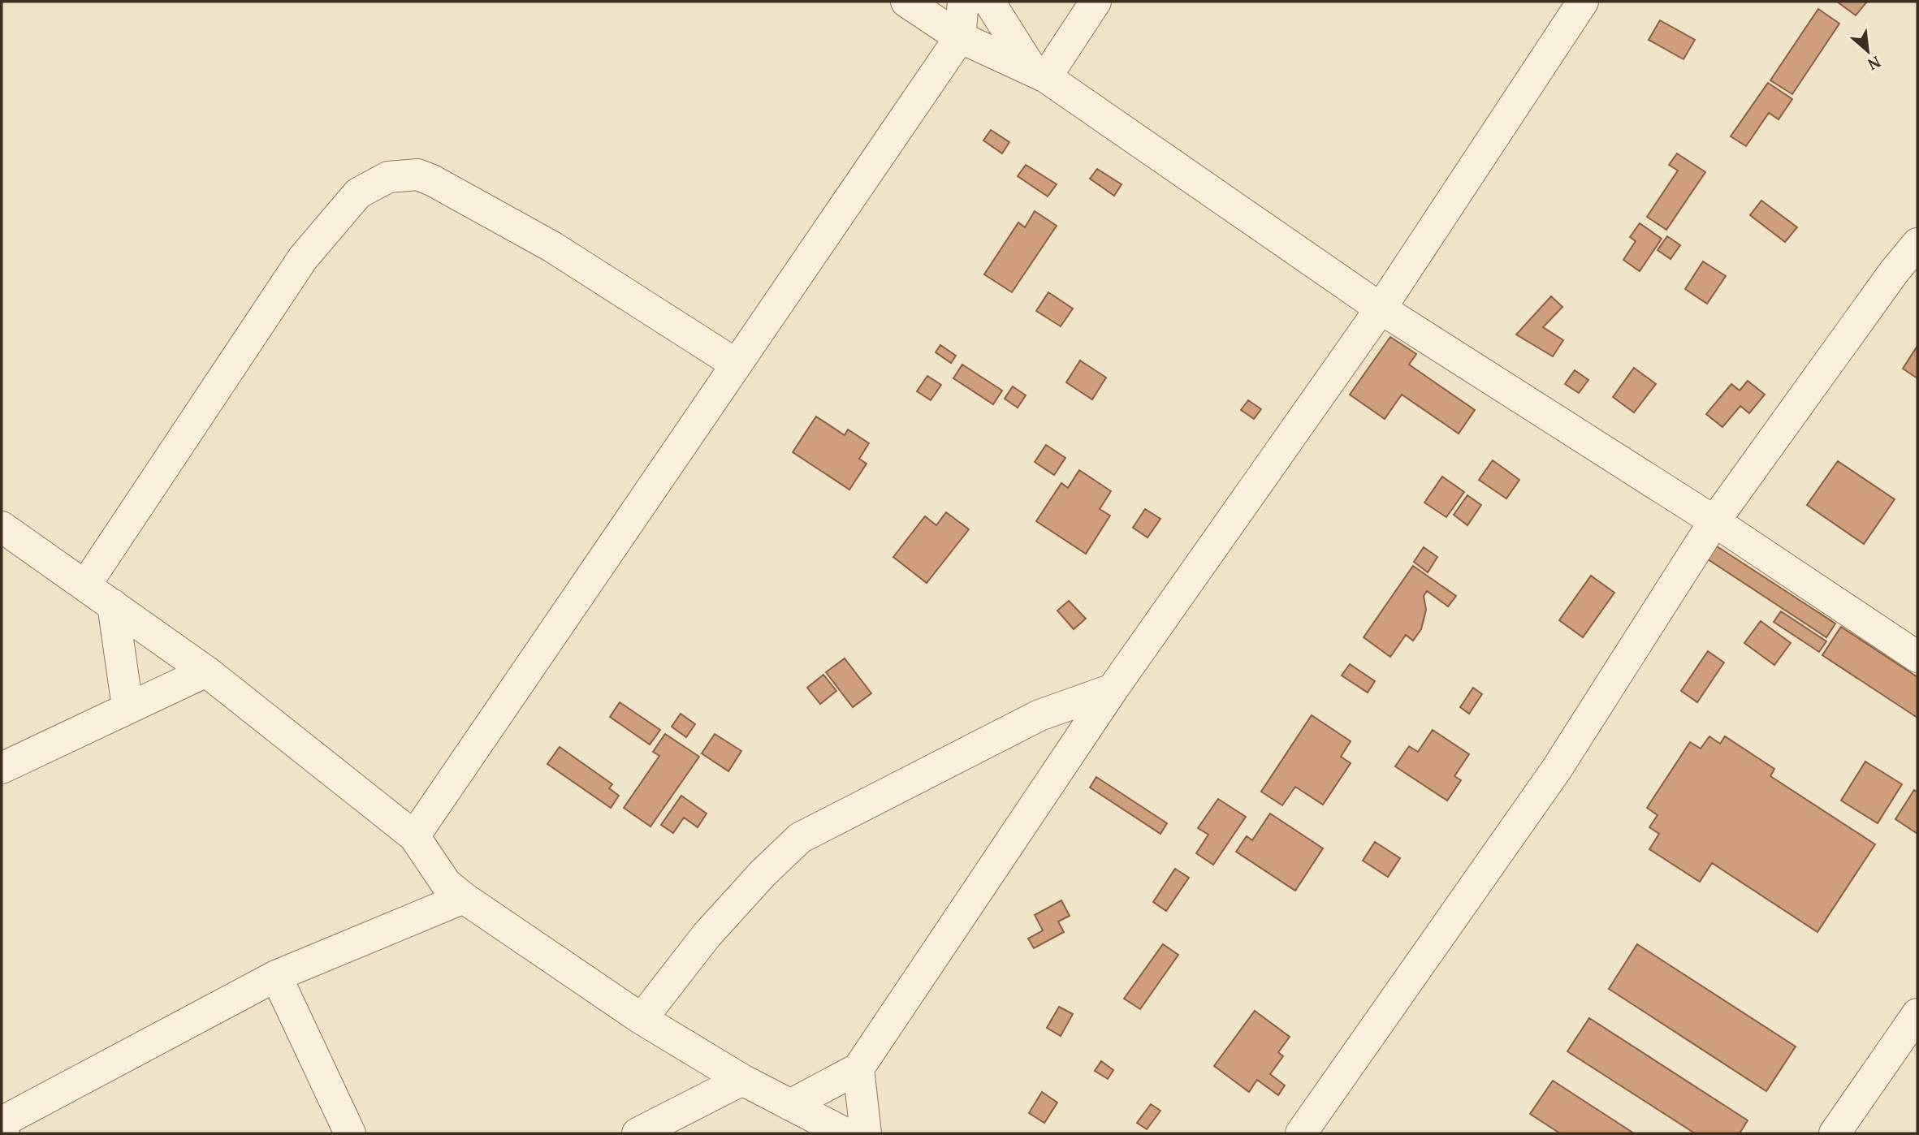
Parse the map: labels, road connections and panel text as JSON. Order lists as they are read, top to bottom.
{
  "north": "bottom right"
}
